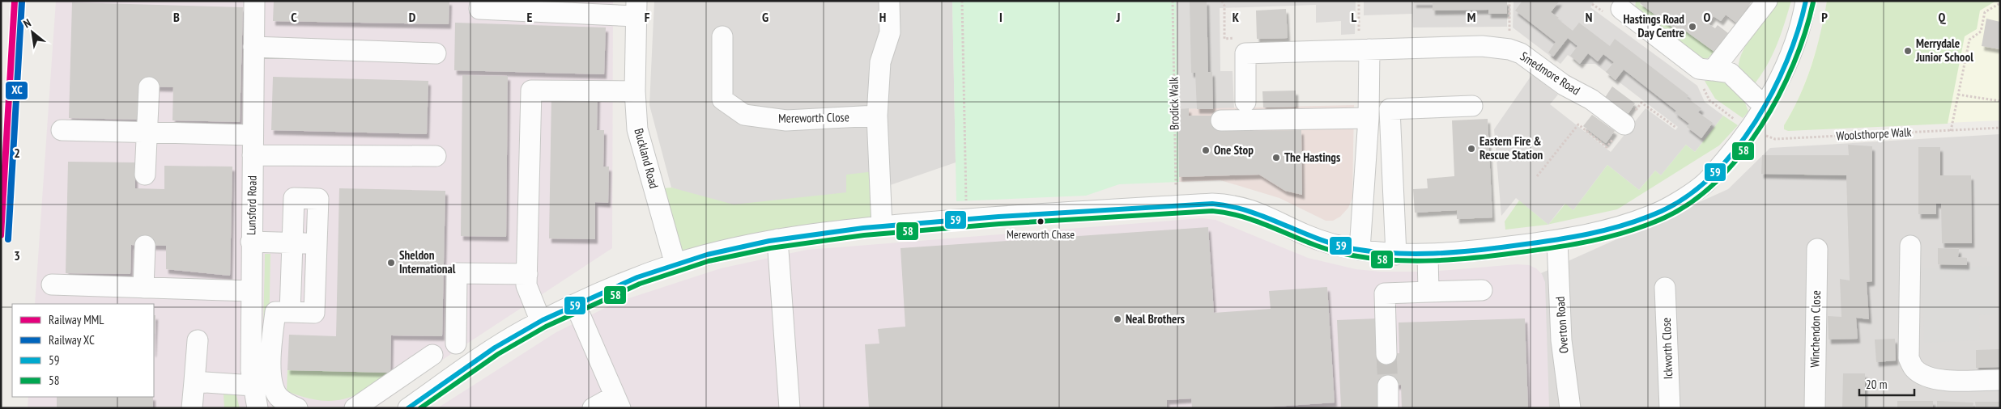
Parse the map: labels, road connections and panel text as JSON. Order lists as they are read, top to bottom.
{
  "streets": {
    "street": [
      "Smedmore Road",
      "Mereworth Close",
      "Buckland Road",
      "Lunsford Road",
      "Overton Road",
      "Winchendon Close",
      "Ickworth Close"
    ],
    "path": ["Brodick Walk", "Woolsthorpe Walk"]
  },
  "places": [
    "Hastings Road Day Centre",
    "Merrydale Junior School",
    "Eastern Fire & Rescue Station",
    "One Stop",
    "The Hastings",
    "Mereworth Chase",
    "Sheldon International",
    "Neal Brothers"
  ],
  "lines": [
    "rail line MML",
    "transit line 59",
    "rail line XC",
    "transit line 58"
  ],
  "legend": [
    "Railway MML",
    "Railway XC",
    "59",
    "58"
  ],
  "scale_bar": "20 m",
  "north": "top left",
  "grid": {
    "columns": [
      "B",
      "C",
      "D",
      "E",
      "F",
      "G",
      "H",
      "I",
      "J",
      "K",
      "L",
      "M",
      "N",
      "O",
      "P",
      "Q"
    ],
    "rows": ["2", "3"]
  }
}
